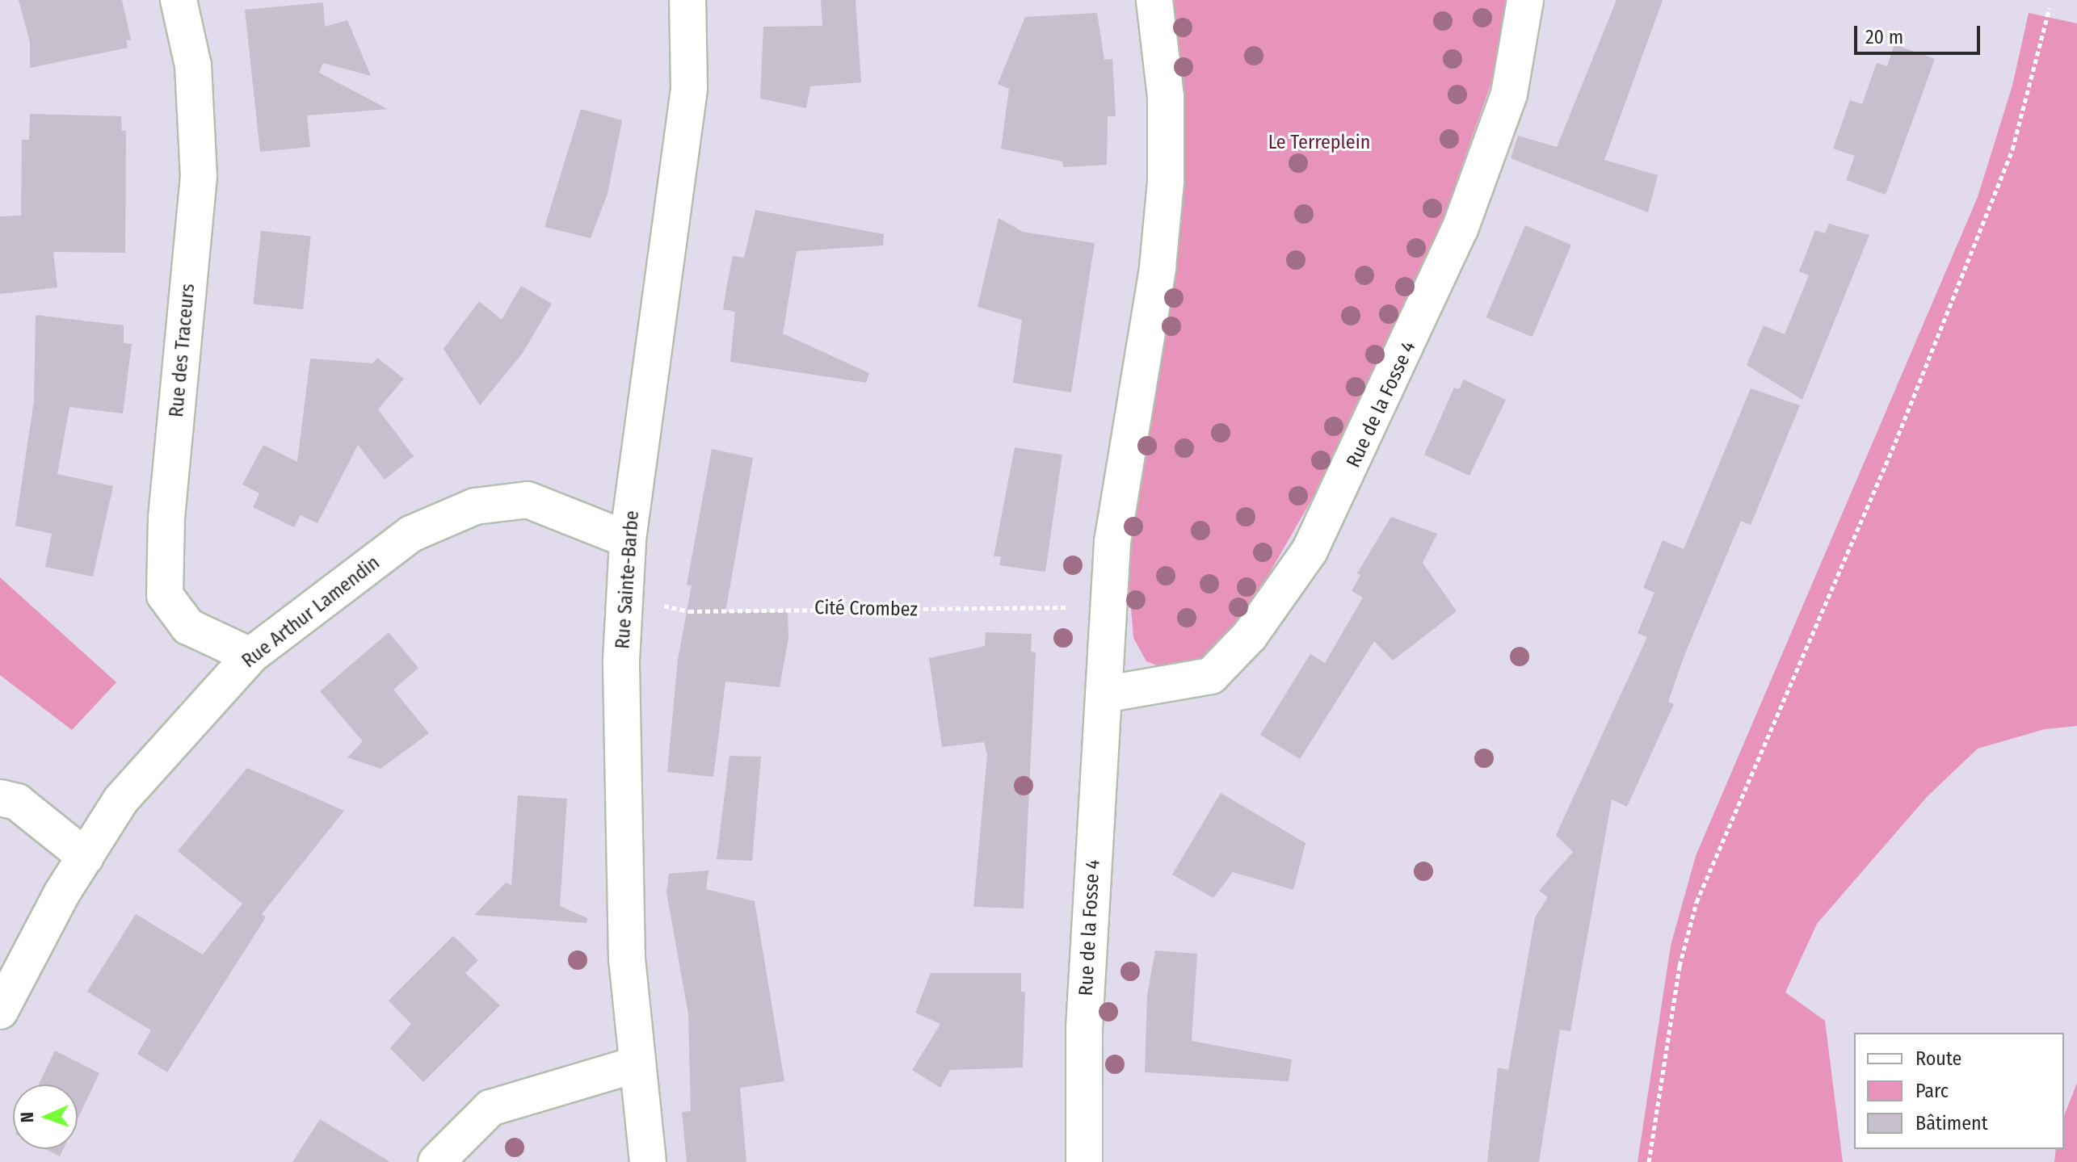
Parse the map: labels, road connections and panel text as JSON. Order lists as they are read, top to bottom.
{
  "streets": {
    "street": [
      "Rue des Traceurs",
      "Rue de la Fosse 4",
      "Rue Sainte-Barbe",
      "Rue Arthur Lamendin"
    ],
    "path": ["Cité Crombez"]
  },
  "crossings": [
    ["Rue des Traceurs", "Rue Arthur Lamendin"],
    ["Rue de la Fosse 4", "Cité Crombez"],
    ["Rue Sainte-Barbe", "Cité Crombez"],
    ["Rue Sainte-Barbe", "Rue Arthur Lamendin"]
  ],
  "parks": ["Le Terreplein"],
  "legend": ["Route", "Parc", "Bâtiment"],
  "scale_bar": "20 m",
  "north": "left"
}
